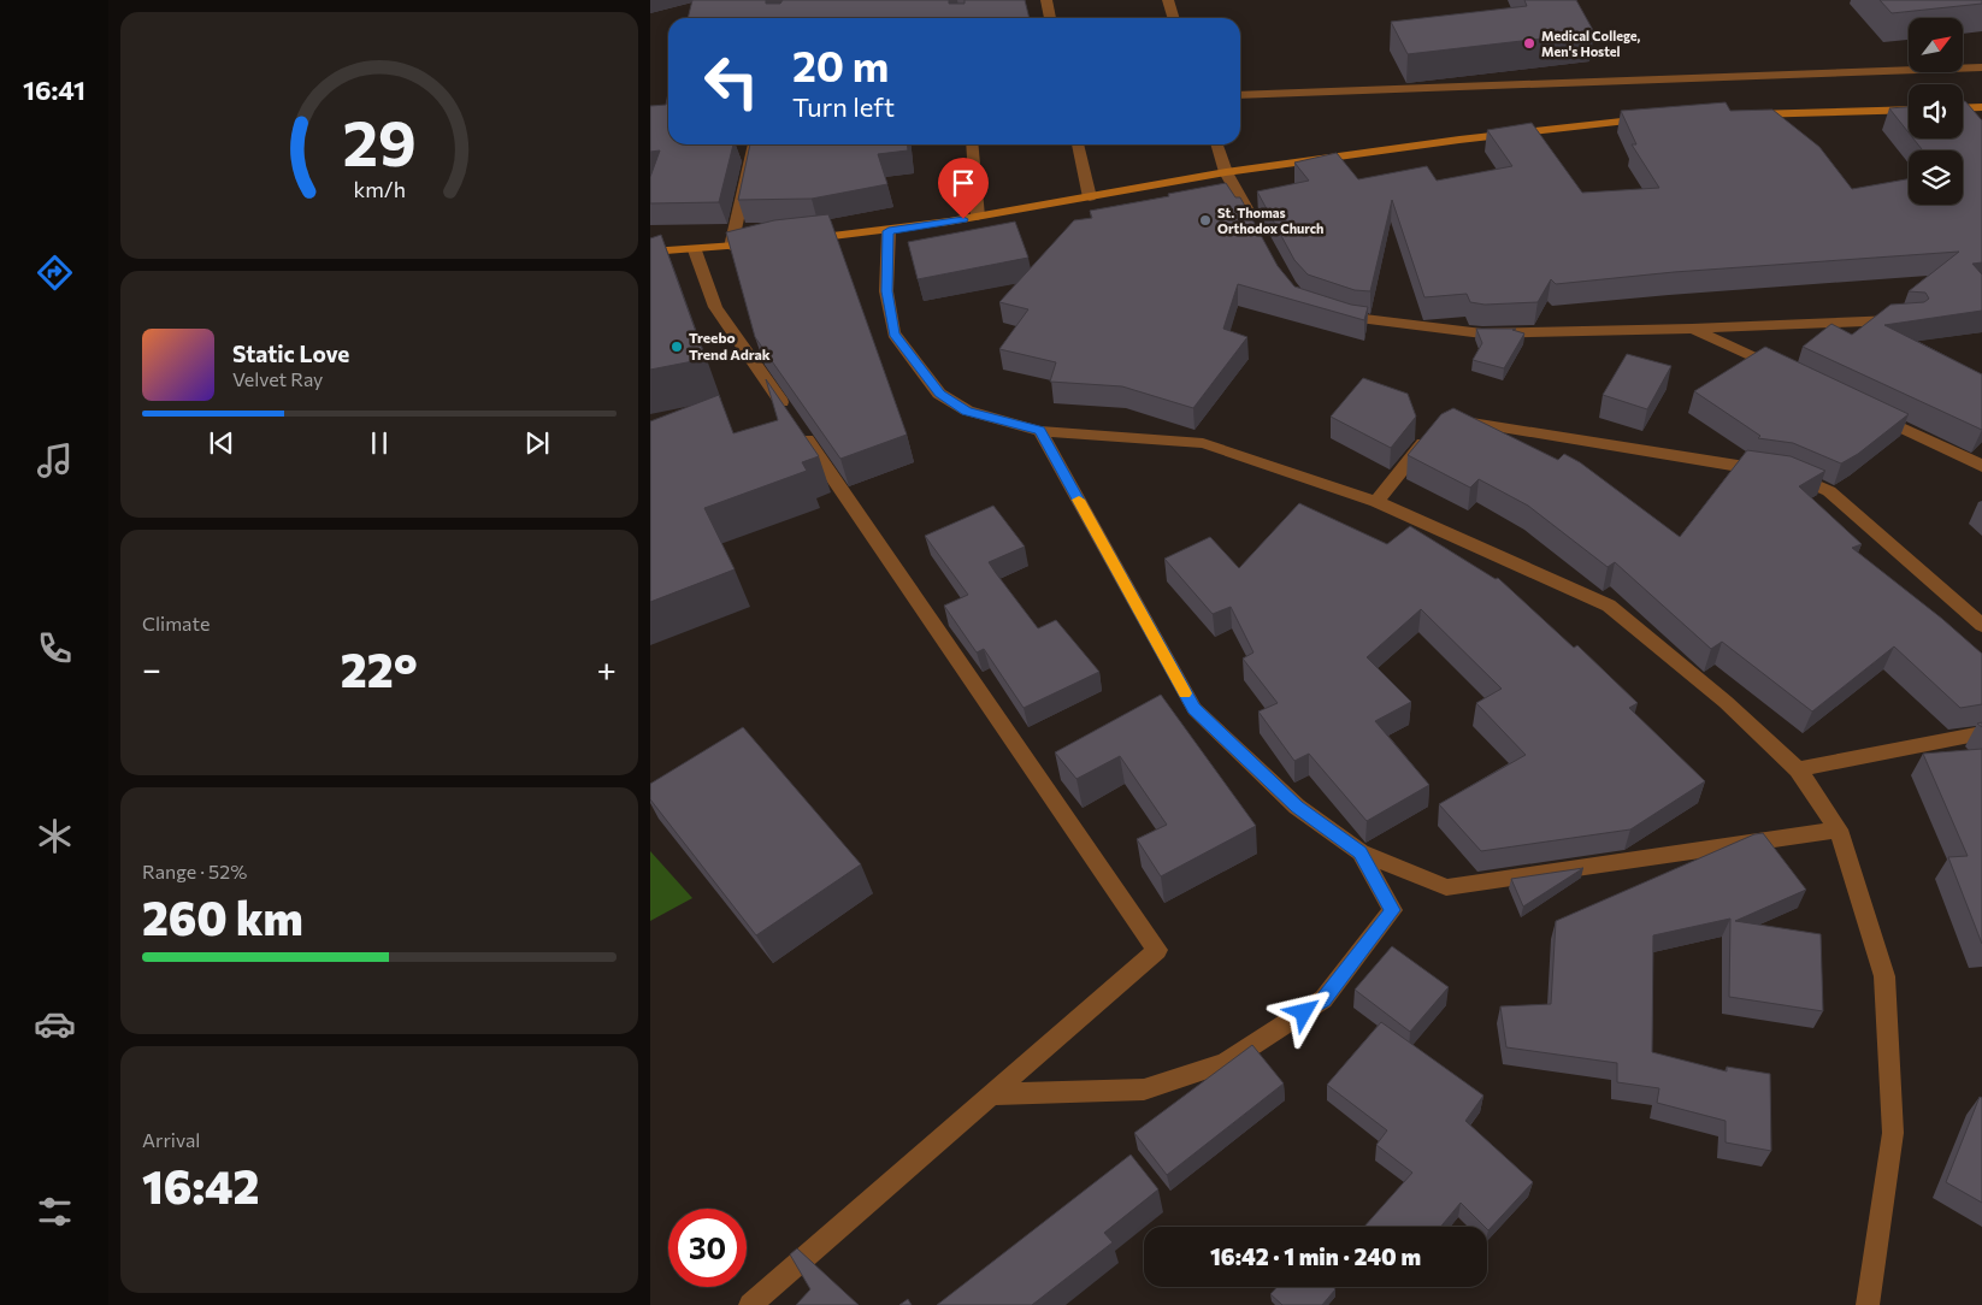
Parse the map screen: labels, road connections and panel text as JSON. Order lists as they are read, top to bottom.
{
  "places": ["Medical College, Men's Hostel", "St. Thomas Orthodox Church", "Treebo Trend Adrak"],
  "north": "top right",
  "page": {
    "tabs": "16:41",
    "turn": ["20 m", "Turn left"],
    "song": ["Static Love", "Velvet Ray"],
    "tile": [
      "Climate",
      ["Range · 52%", "260 km"],
      ["Arrival", "16:42"]
    ],
    "heat": ["−", "22°", "+"],
    "limit": "30",
    "trip": "16:42 · 1 min · 240 m",
    "gauge": ["29", "km/h"]
  }
}
